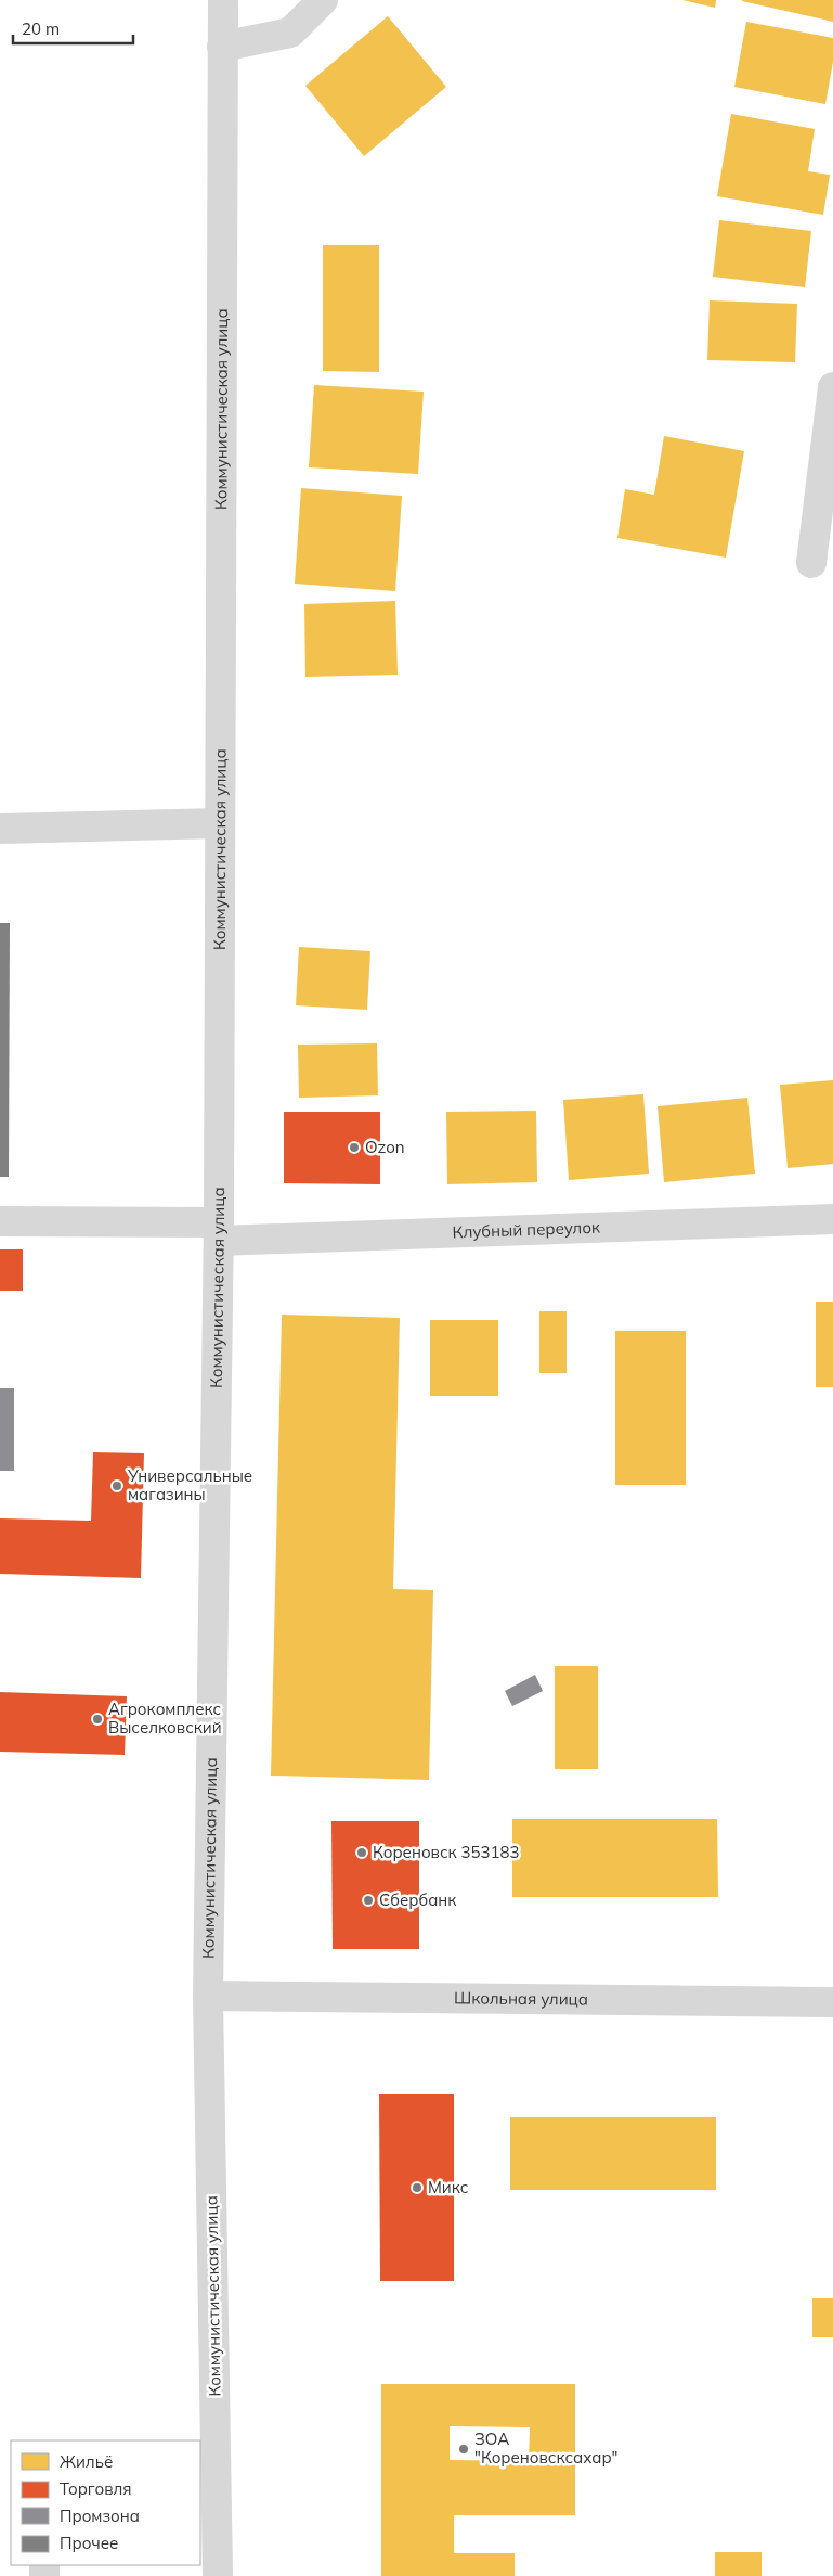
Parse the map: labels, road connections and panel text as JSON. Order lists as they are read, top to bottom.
{
  "streets": {
    "street": ["Коммунистическая улица", "Клубный переулок", "Школьная улица"]
  },
  "crossings": [
    ["Коммунистическая улица", "Клубный переулок"],
    ["Коммунистическая улица", "Школьная улица"]
  ],
  "places": [
    "Ozon",
    "Универсальные магазины",
    "Агрокомплекс Выселковский",
    "Кореновск 353183",
    "Сбербанк",
    "Микс",
    "ЗОА \"Кореновсксахар\""
  ],
  "legend": [
    "Жильё",
    "Торговля",
    "Промзона",
    "Прочее"
  ],
  "scale_bar": "20 m"
}
